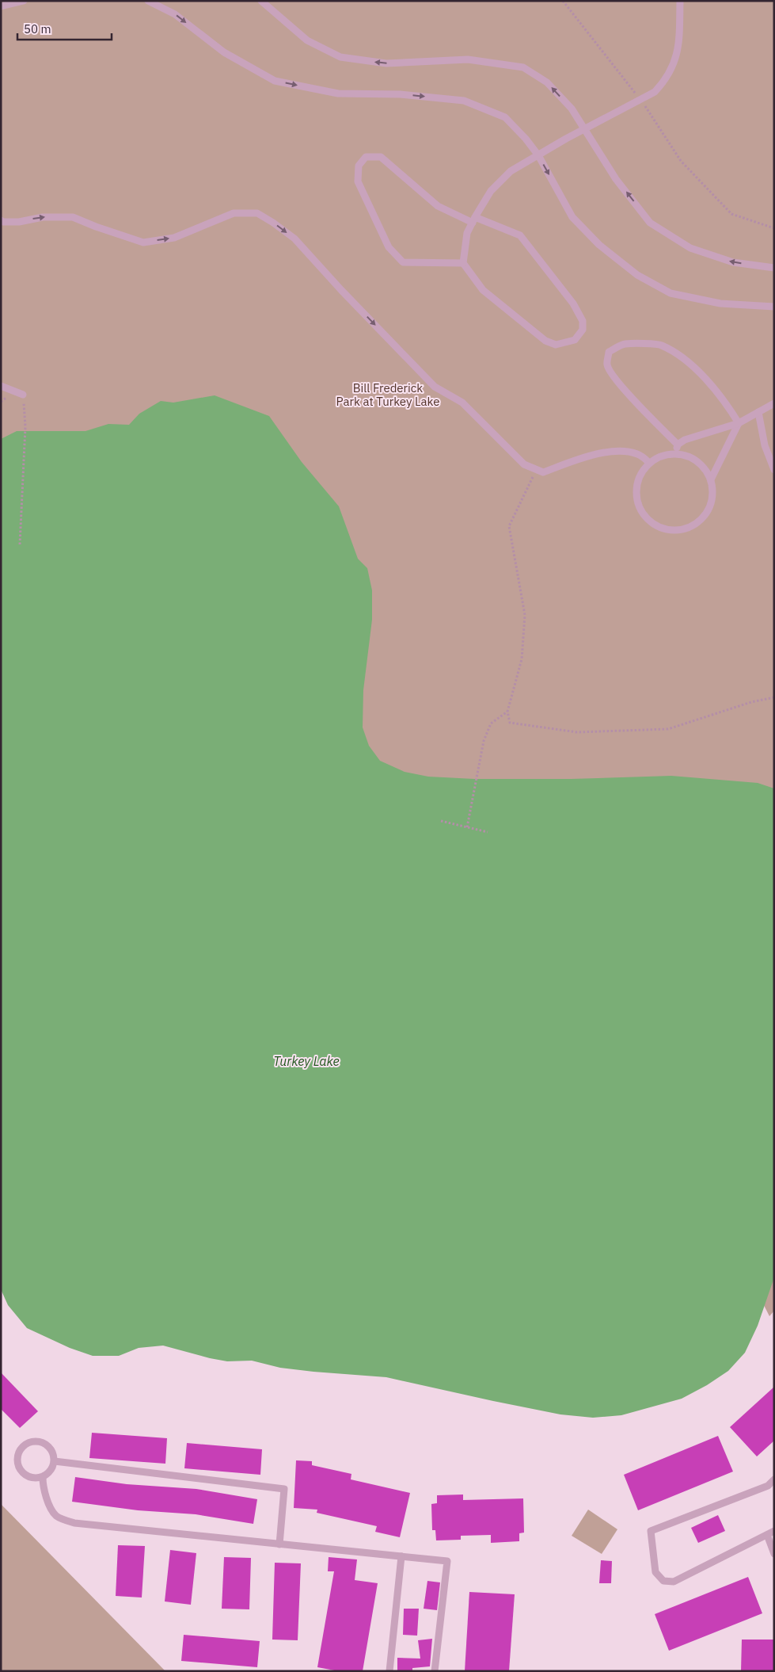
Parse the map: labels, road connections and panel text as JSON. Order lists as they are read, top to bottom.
{
  "water": ["Turkey Lake"],
  "parks": ["Bill Frederick Park at Turkey Lake"],
  "scale_bar": "50 m"
}
